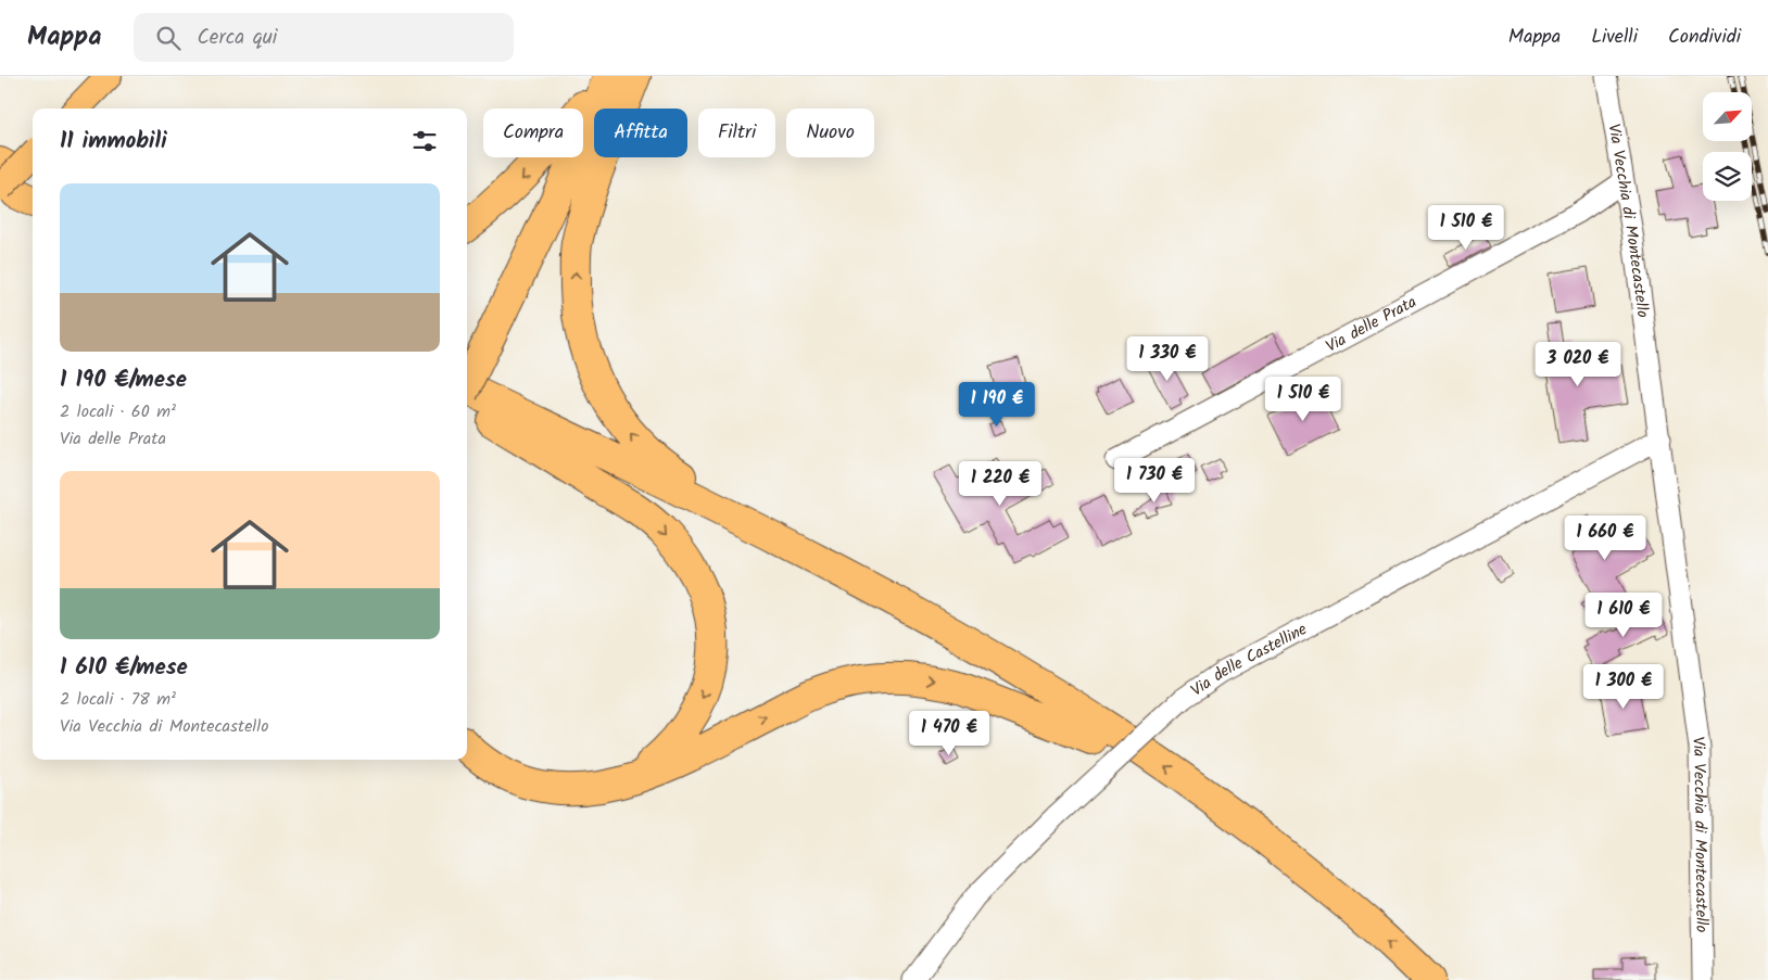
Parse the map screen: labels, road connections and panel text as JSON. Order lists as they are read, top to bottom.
{
  "streets": {
    "street": ["Via Vecchia di Montecastello", "Via delle Prata", "Via delle Castelline"]
  },
  "crossings": [
    ["Via Vecchia di Montecastello", "Via delle Prata"],
    ["Via Vecchia di Montecastello", "Via delle Castelline"]
  ],
  "north": "top right",
  "page": {
    "header": "Mappa",
    "search": "Cerca qui",
    "nav": ["Mappa", "Livelli", "Condividi"],
    "chip": [
      "Compra",
      "Affitta",
      "Filtri",
      "Nuovo"
    ],
    "heading": "11 immobili",
    "list": [
      {
        "name": "1 190 €/mese",
        "note": "2 locali · 60 m² · Via delle Prata"
      },
      {
        "name": "1 610 €/mese",
        "note": "2 locali · 78 m² · Via Vecchia di Montecastello"
      }
    ],
    "price": [
      "1 510 €",
      "1 330 €",
      "3 020 €",
      "1 510 €",
      "1 190 €",
      "1 730 €",
      "1 220 €",
      "1 660 €",
      "1 610 €",
      "1 300 €",
      "1 470 €"
    ]
  }
}
